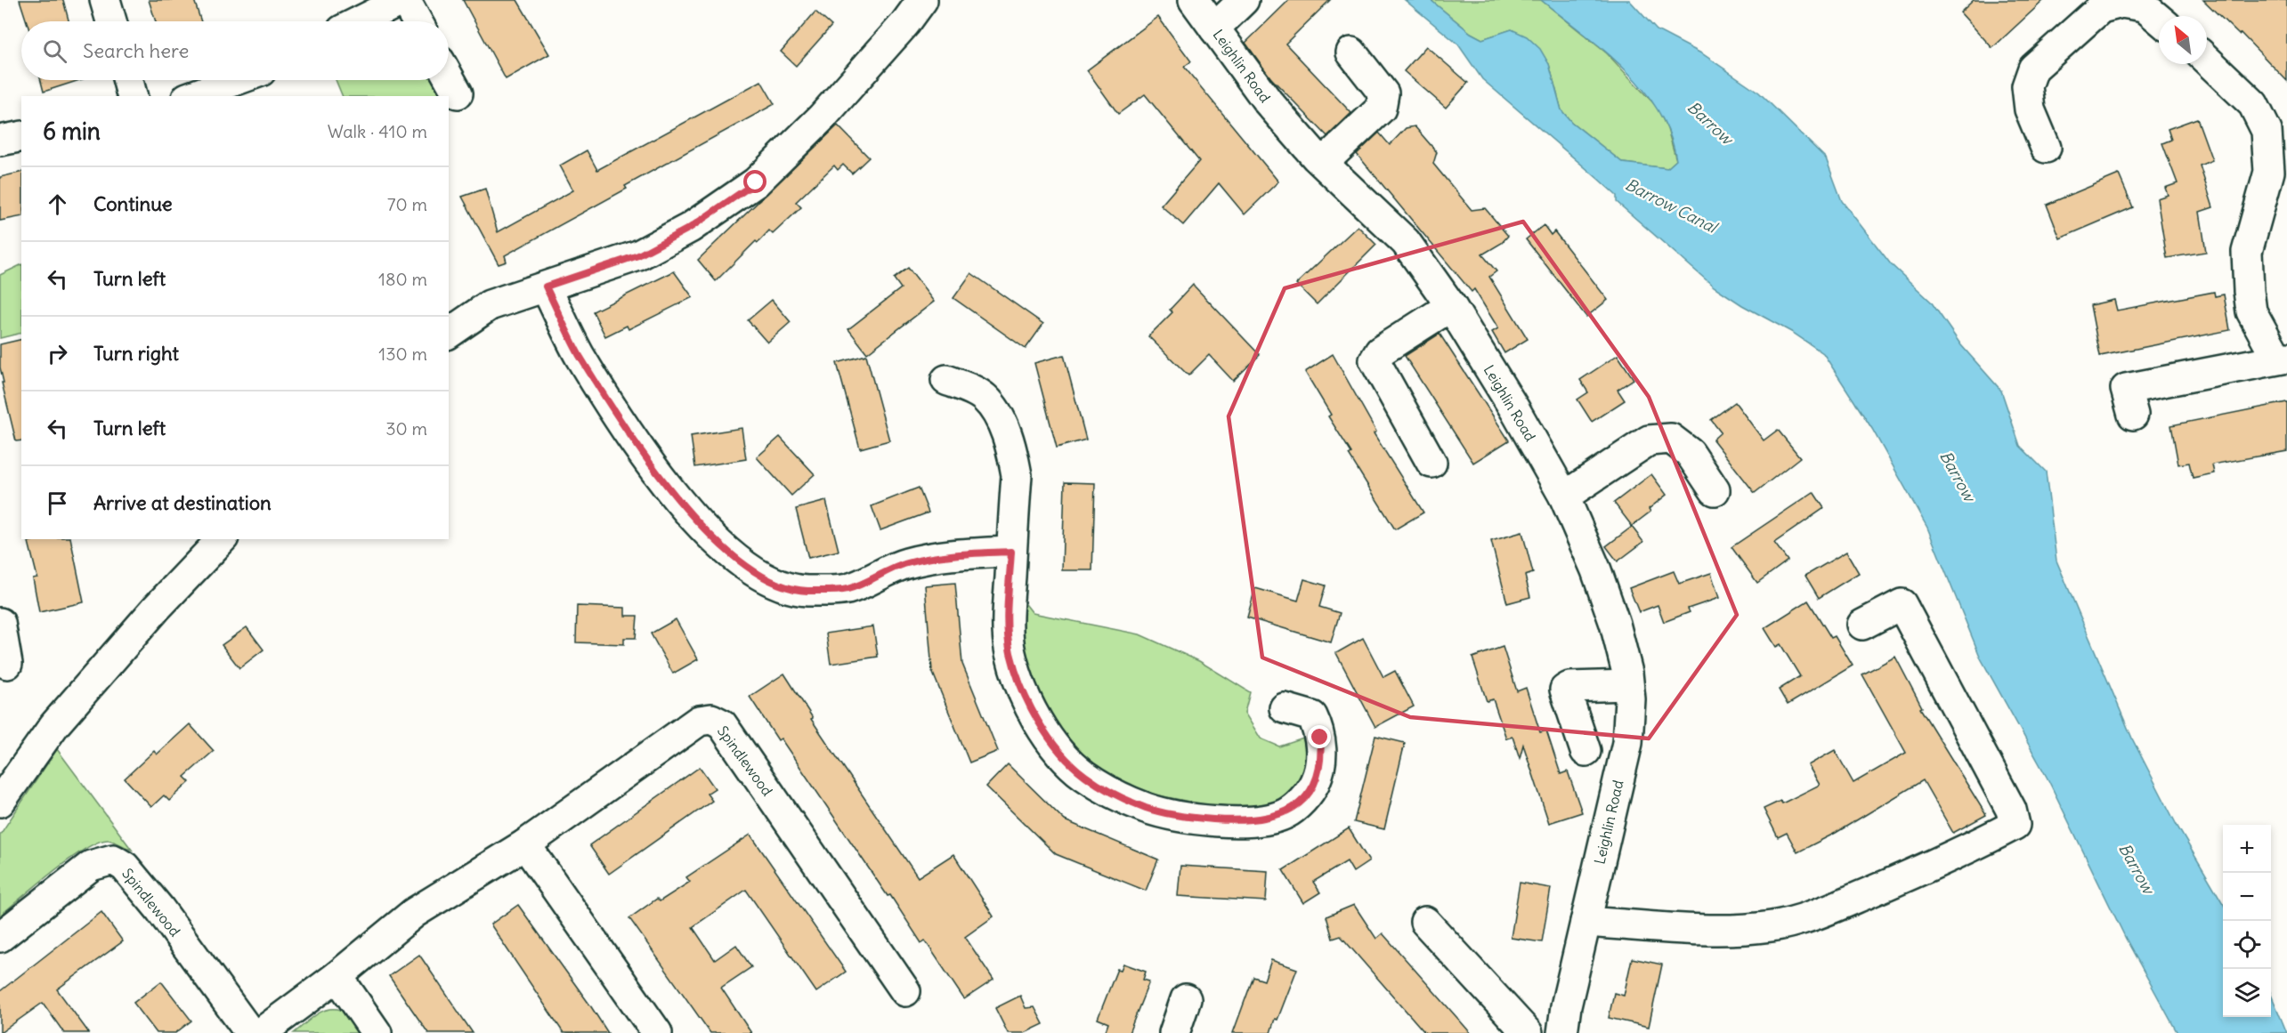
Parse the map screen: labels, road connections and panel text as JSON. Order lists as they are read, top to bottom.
{
  "streets": {
    "street": ["Leighlin Road", "Spindlewood"]
  },
  "water": ["Barrow", "Barrow Canal"],
  "north": "top left",
  "page": {
    "search": "Search here",
    "heading": ["6 min", "Walk · 410 m"],
    "list": [
      ["Continue", "70 m"],
      ["Turn left", "180 m"],
      ["Turn right", "130 m"],
      ["Turn left", "30 m"],
      "Arrive at destination"
    ],
    "map_buttons": ["+", "−"]
  }
}
